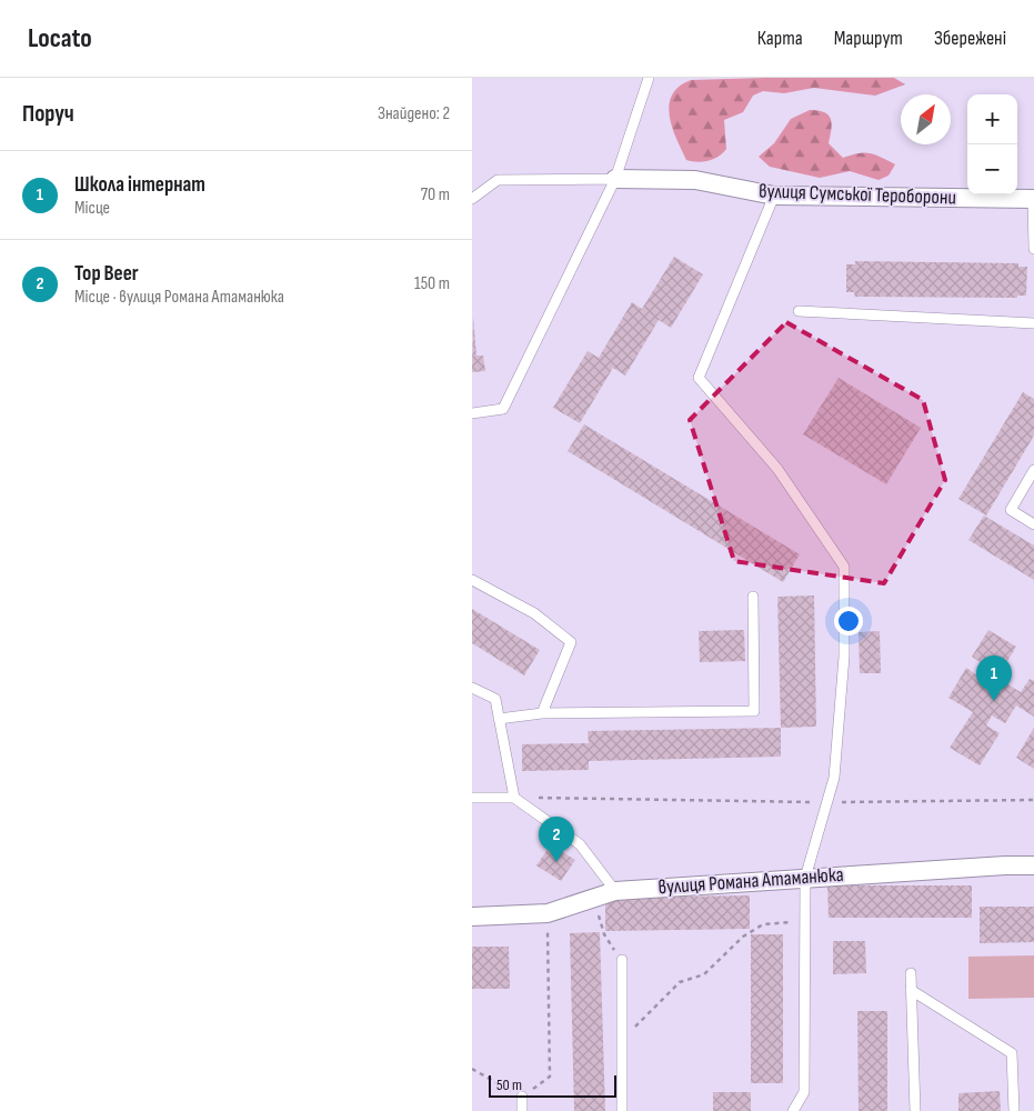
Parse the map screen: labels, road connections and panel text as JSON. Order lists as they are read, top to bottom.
{
  "streets": {
    "street": ["вулиця Сумської Тероборони", "вулиця Романа Атаманюка"]
  },
  "scale_bar": "50 m",
  "north": "top right",
  "page": {
    "header": "Locato",
    "nav": ["Карта", "Маршрут", "Збережені"],
    "heading": ["Поруч", "Знайдено: 2"],
    "map_buttons": ["+", "−"],
    "list": [
      {
        "mark": "1",
        "name": "Школа інтернат",
        "note": "Місце",
        "value": "70 m"
      },
      {
        "mark": "2",
        "name": "Top Beer",
        "note": "Місце · вулиця Романа Атаманюка",
        "value": "150 m"
      }
    ],
    "pins": ["1", "2"],
    "scale": "50 m"
  }
}
